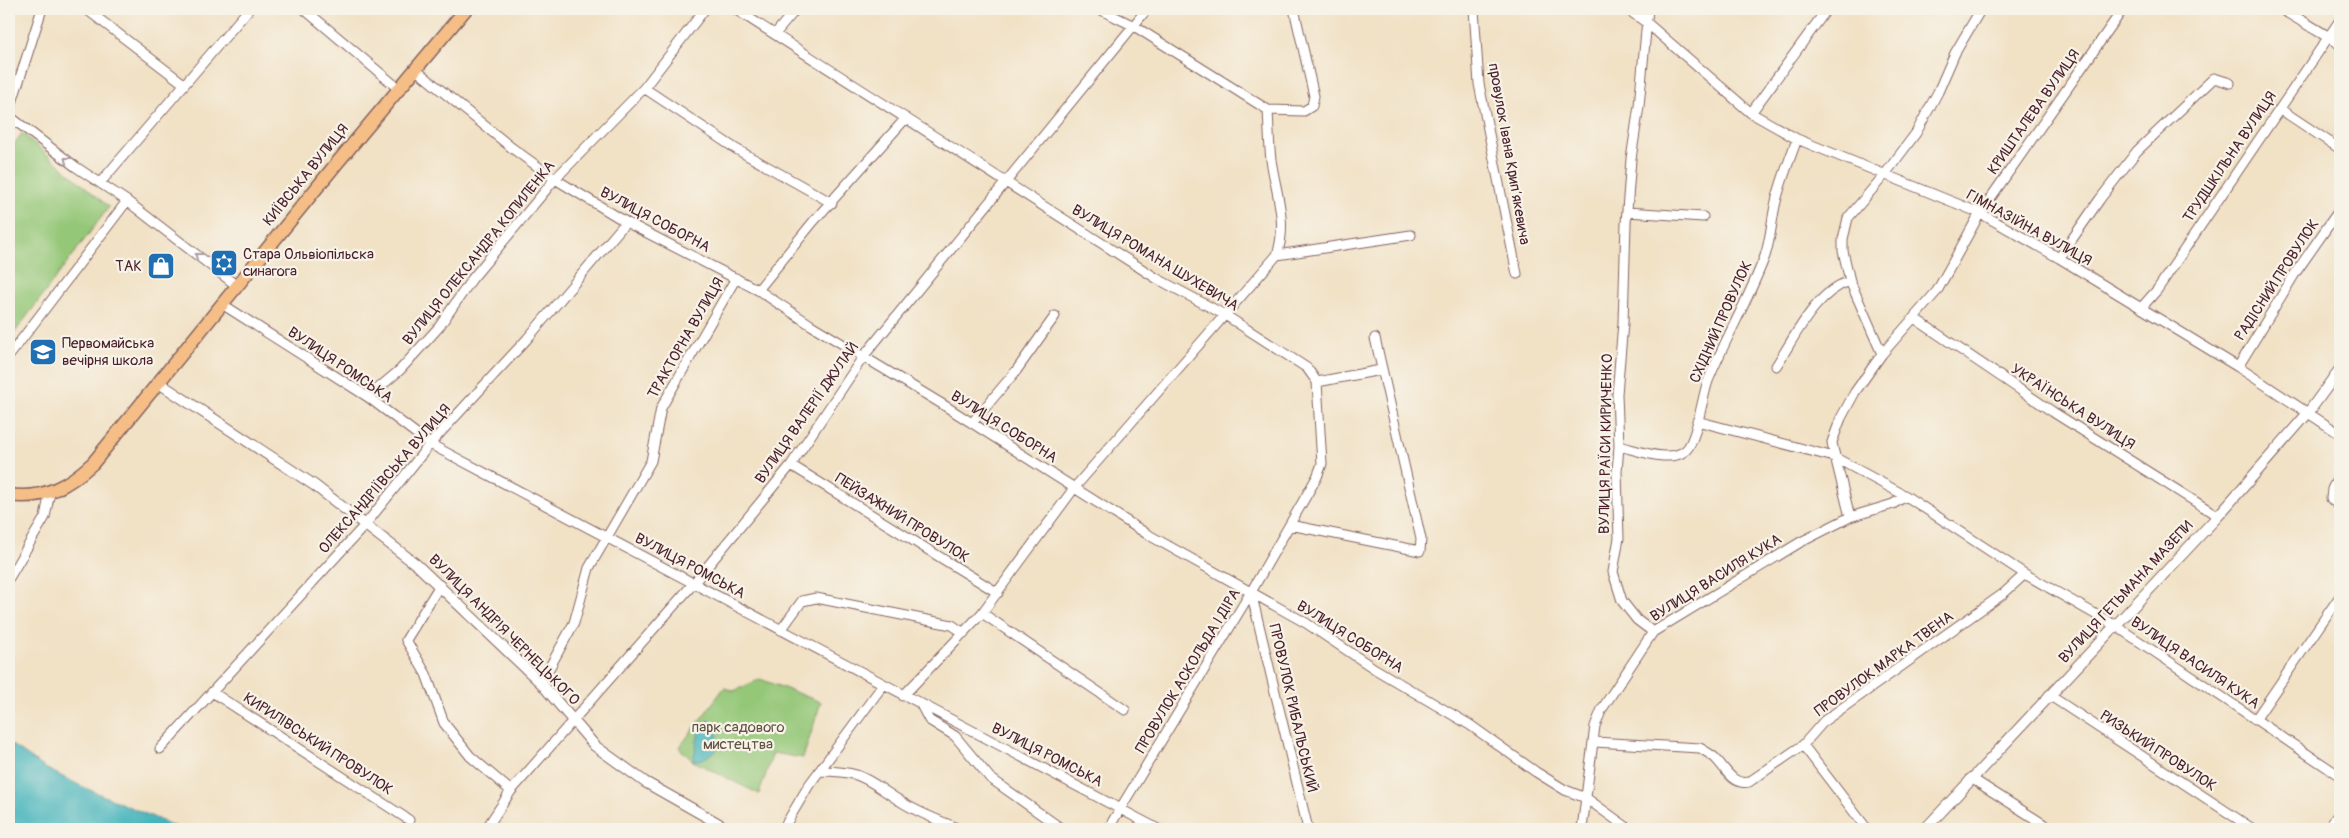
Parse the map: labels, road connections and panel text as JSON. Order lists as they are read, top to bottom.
{
  "streets": {
    "main road": ["КИЇВСЬКА ВУЛИЦЯ"],
    "street": [
      "КРИШТАЛЕВА ВУЛИЦЯ",
      "провулок Івана Крипʼякевича",
      "ТРУДШКІЛЬНА ВУЛИЦЯ",
      "ВУЛИЦЯ СОБОРНА",
      "ГІМНАЗІЙНА ВУЛИЦЯ",
      "ВУЛИЦЯ ОЛЕКСАНДРА КОПИЛЕНКА",
      "ВУЛИЦЯ РОМАНА ШУХЕВИЧА",
      "РАДІСНИЙ ПРОВУЛОК",
      "СХІДНИЙ ПРОВУЛОК",
      "ТРАКТОРНА ВУЛИЦЯ",
      "ВУЛИЦЯ РОМСЬКА",
      "УКРАЇНСЬКА ВУЛИЦЯ",
      "ВУЛИЦЯ ВАЛЕРІЇ ДЖУЛАЙ",
      "ВУЛИЦЯ РАЇСИ КИРИЧЕНКО",
      "ОЛЕКСАНДРІЇВСЬКА ВУЛИЦЯ",
      "ПЕЙЗАЖНИЙ ПРОВУЛОК",
      "ВУЛИЦЯ ВАСИЛЯ КУКА",
      "ВУЛИЦЯ ГЕТЬМАНА МАЗЕПИ",
      "ВУЛИЦЯ АНДРІЯ ЧЕРНЕЦЬКОГО",
      "ПРОВУЛОК МАРКА ТВЕНА",
      "ПРОВУЛОК АСКОЛЬДА І ДІРА",
      "ПРОВУЛОК РИБАЛЬСЬКИЙ",
      "КИРИЛІВСЬКИЙ ПРОВУЛОК",
      "РИЗЬКИЙ ПРОВУЛОК"
    ]
  },
  "crossings": [
    ["КРИШТАЛЕВА ВУЛИЦЯ", "ГІМНАЗІЙНА ВУЛИЦЯ"],
    ["КРИШТАЛЕВА ВУЛИЦЯ", "УКРАЇНСЬКА ВУЛИЦЯ"],
    ["КРИШТАЛЕВА ВУЛИЦЯ", "ВУЛИЦЯ ВАСИЛЯ КУКА"],
    ["ТРУДШКІЛЬНА ВУЛИЦЯ", "ГІМНАЗІЙНА ВУЛИЦЯ"],
    ["КИЇВСЬКА ВУЛИЦЯ", "ВУЛИЦЯ СОБОРНА"],
    ["КИЇВСЬКА ВУЛИЦЯ", "ВУЛИЦЯ РОМСЬКА"],
    ["КИЇВСЬКА ВУЛИЦЯ", "ВУЛИЦЯ АНДРІЯ ЧЕРНЕЦЬКОГО"],
    ["ВУЛИЦЯ СОБОРНА", "ВУЛИЦЯ ОЛЕКСАНДРА КОПИЛЕНКА"],
    ["ВУЛИЦЯ СОБОРНА", "ТРАКТОРНА ВУЛИЦЯ"],
    ["ВУЛИЦЯ СОБОРНА", "ВУЛИЦЯ ВАЛЕРІЇ ДЖУЛАЙ"],
    ["ВУЛИЦЯ СОБОРНА", "ОЛЕКСАНДРІЇВСЬКА ВУЛИЦЯ"],
    ["ВУЛИЦЯ СОБОРНА", "ВУЛИЦЯ ВАСИЛЯ КУКА"],
    ["ВУЛИЦЯ СОБОРНА", "ПРОВУЛОК АСКОЛЬДА І ДІРА"],
    ["ВУЛИЦЯ СОБОРНА", "ПРОВУЛОК РИБАЛЬСЬКИЙ"],
    ["ГІМНАЗІЙНА ВУЛИЦЯ", "РАДІСНИЙ ПРОВУЛОК"],
    ["ГІМНАЗІЙНА ВУЛИЦЯ", "СХІДНИЙ ПРОВУЛОК"],
    ["ГІМНАЗІЙНА ВУЛИЦЯ", "ВУЛИЦЯ РАЇСИ КИРИЧЕНКО"],
    ["ГІМНАЗІЙНА ВУЛИЦЯ", "ВУЛИЦЯ ГЕТЬМАНА МАЗЕПИ"],
    ["ВУЛИЦЯ ОЛЕКСАНДРА КОПИЛЕНКА", "ВУЛИЦЯ РОМСЬКА"],
    ["ВУЛИЦЯ РОМАНА ШУХЕВИЧА", "ВУЛИЦЯ ВАЛЕРІЇ ДЖУЛАЙ"],
    ["СХІДНИЙ ПРОВУЛОК", "ВУЛИЦЯ РАЇСИ КИРИЧЕНКО"],
    ["СХІДНИЙ ПРОВУЛОК", "ВУЛИЦЯ ВАСИЛЯ КУКА"],
    ["ТРАКТОРНА ВУЛИЦЯ", "ВУЛИЦЯ РОМСЬКА"],
    ["ТРАКТОРНА ВУЛИЦЯ", "ВУЛИЦЯ АНДРІЯ ЧЕРНЕЦЬКОГО"],
    ["ВУЛИЦЯ РОМСЬКА", "ВУЛИЦЯ ВАЛЕРІЇ ДЖУЛАЙ"],
    ["ВУЛИЦЯ РОМСЬКА", "ОЛЕКСАНДРІЇВСЬКА ВУЛИЦЯ"],
    ["ВУЛИЦЯ РОМСЬКА", "ПРОВУЛОК АСКОЛЬДА І ДІРА"],
    ["УКРАЇНСЬКА ВУЛИЦЯ", "ВУЛИЦЯ ГЕТЬМАНА МАЗЕПИ"],
    ["ВУЛИЦЯ ВАЛЕРІЇ ДЖУЛАЙ", "ПЕЙЗАЖНИЙ ПРОВУЛОК"],
    ["ВУЛИЦЯ ВАЛЕРІЇ ДЖУЛАЙ", "ВУЛИЦЯ АНДРІЯ ЧЕРНЕЦЬКОГО"],
    ["ВУЛИЦЯ РАЇСИ КИРИЧЕНКО", "ВУЛИЦЯ ВАСИЛЯ КУКА"],
    ["ОЛЕКСАНДРІЇВСЬКА ВУЛИЦЯ", "ВУЛИЦЯ АНДРІЯ ЧЕРНЕЦЬКОГО"],
    ["ОЛЕКСАНДРІЇВСЬКА ВУЛИЦЯ", "КИРИЛІВСЬКИЙ ПРОВУЛОК"],
    ["ВУЛИЦЯ ВАСИЛЯ КУКА", "ВУЛИЦЯ ГЕТЬМАНА МАЗЕПИ"],
    ["ВУЛИЦЯ ВАСИЛЯ КУКА", "ПРОВУЛОК МАРКА ТВЕНА"],
    ["ВУЛИЦЯ ГЕТЬМАНА МАЗЕПИ", "РИЗЬКИЙ ПРОВУЛОК"],
    ["ПРОВУЛОК АСКОЛЬДА І ДІРА", "ПРОВУЛОК РИБАЛЬСЬКИЙ"]
  ],
  "parks": ["парк садового мистецтва"],
  "places": {
    "synagogue": ["Стара Ольвіопільска синагога"],
    "shop": ["ТАК"],
    "school or university": ["Первомайська вечірня школа"]
  }
}
